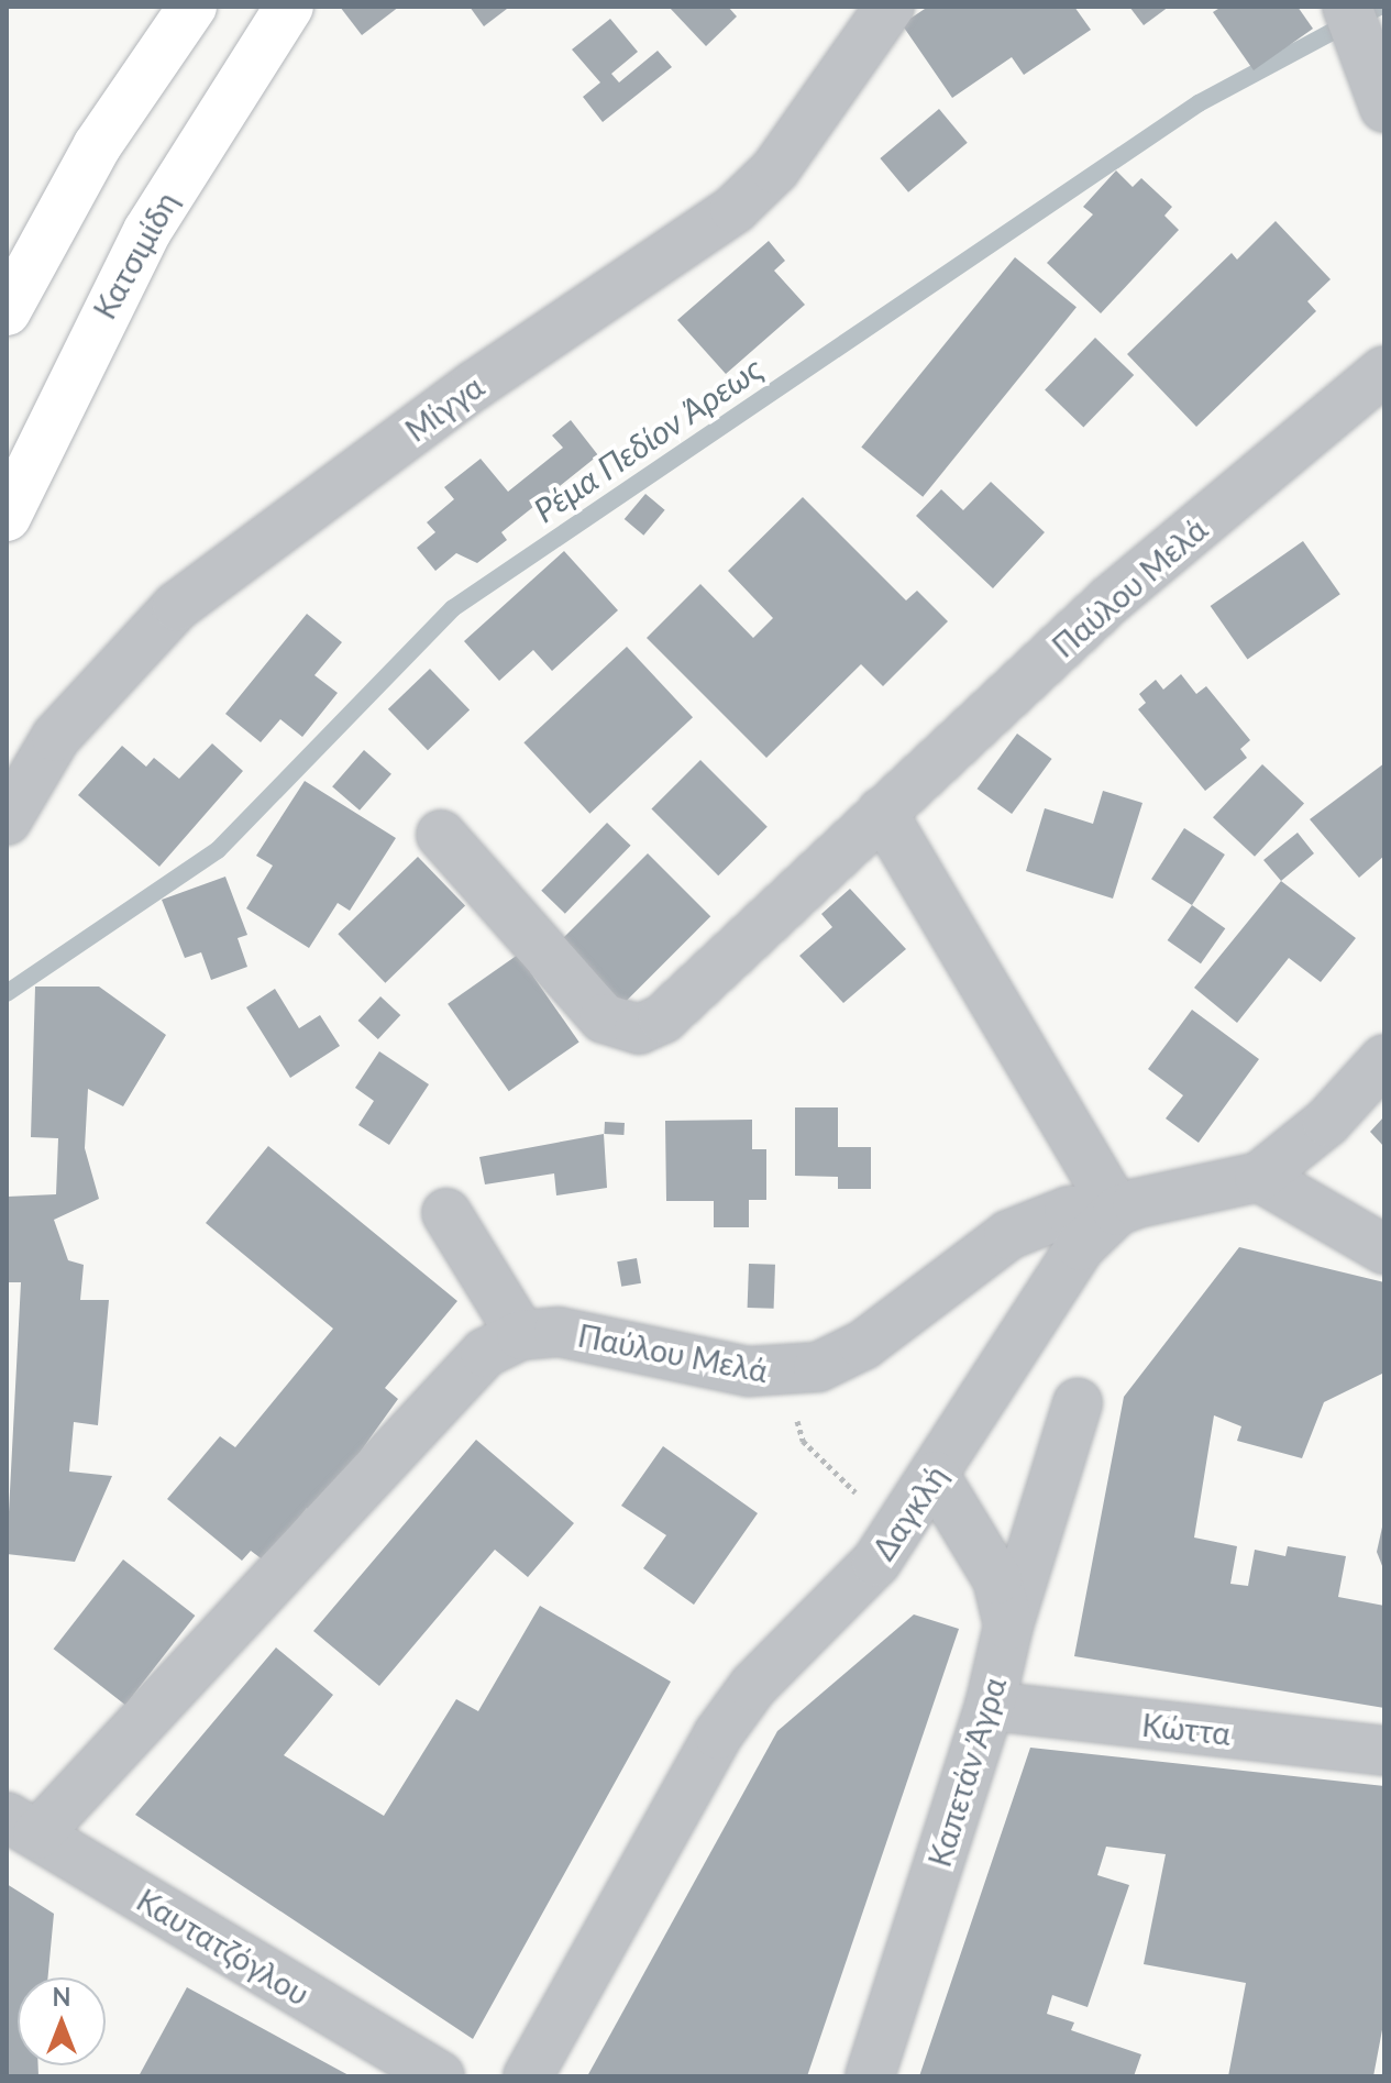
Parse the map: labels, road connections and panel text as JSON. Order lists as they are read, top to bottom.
{
  "streets": {
    "main road": ["Κατσιμίδη"],
    "street": [
      "Μίγγα",
      "Παύλου Μελά",
      "Δαγκλή",
      "Κώττα",
      "Καπετάν Άγρα",
      "Καυτατζόγλου"
    ]
  },
  "crossings": [
    ["Παύλου Μελά", "Δαγκλή"],
    ["Παύλου Μελά", "Καυτατζόγλου"],
    ["Δαγκλή", "Καπετάν Άγρα"],
    ["Κώττα", "Καπετάν Άγρα"]
  ],
  "water": ["Ρέμα Πεδίον Άρεως"],
  "north": "top"
}
